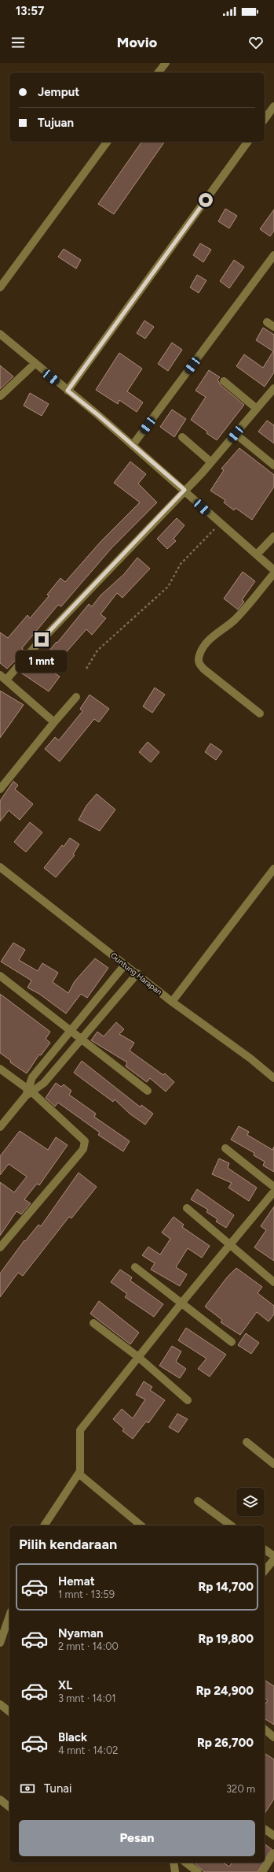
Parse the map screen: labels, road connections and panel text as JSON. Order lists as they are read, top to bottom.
{
  "streets": {
    "street": ["Guntung Harapan"]
  },
  "page": {
    "status": "13:57",
    "header": "Movio",
    "banner": ["Jemput", "Tujuan"],
    "bubble": "1 mnt",
    "heading": "Pilih kendaraan",
    "list": [
      {
        "name": "Hemat",
        "note": "1 mnt · 13:59",
        "value": "Rp 14,700"
      },
      {
        "name": "Nyaman",
        "note": "2 mnt · 14:00",
        "value": "Rp 19,800"
      },
      {
        "name": "XL",
        "note": "3 mnt · 14:01",
        "value": "Rp 24,900"
      },
      {
        "name": "Black",
        "note": "4 mnt · 14:02",
        "value": "Rp 26,700"
      }
    ],
    "pay": ["Tunai", "320 m"],
    "buttons": "Pesan"
  }
}
